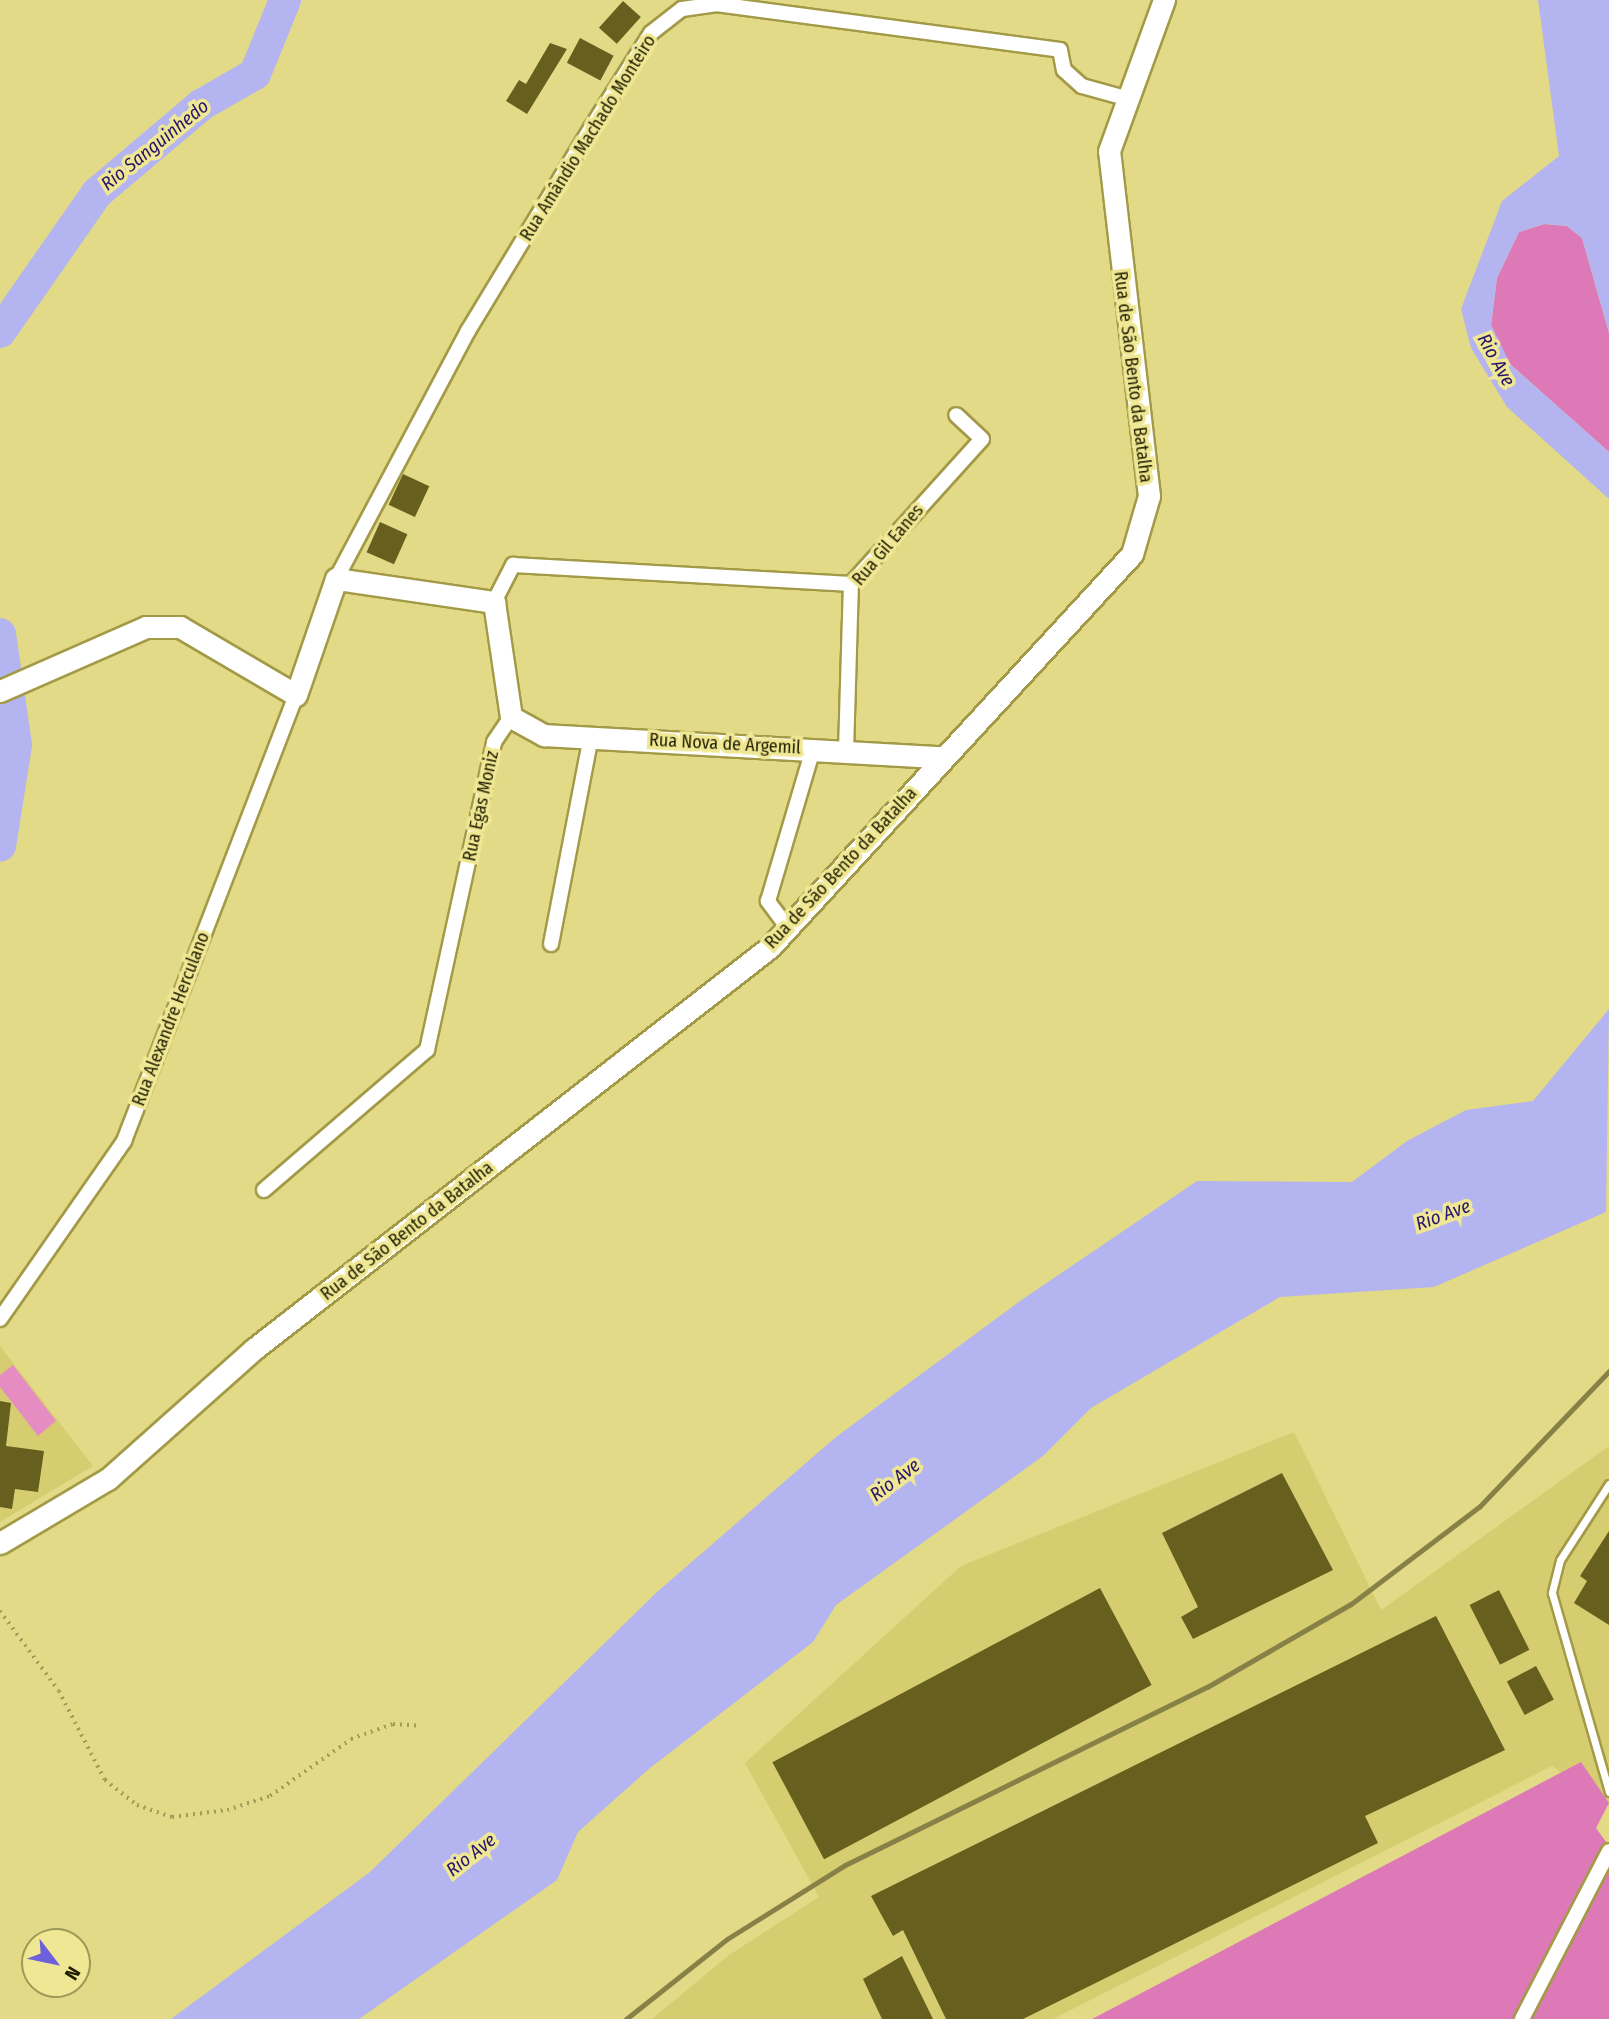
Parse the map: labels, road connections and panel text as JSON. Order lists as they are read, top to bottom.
{
  "streets": {
    "street": [
      "Rua Amândio Machado Monteiro",
      "Rua de São Bento da Batalha",
      "Rua Gil Eanes",
      "Rua Nova de Argemil",
      "Rua Egas Moniz",
      "Rua Alexandre Herculano"
    ]
  },
  "crossings": [
    ["Rua Amândio Machado Monteiro", "Rua de São Bento da Batalha"],
    ["Rua Amândio Machado Monteiro", "Rua Alexandre Herculano"],
    ["Rua de São Bento da Batalha", "Rua Nova de Argemil"],
    ["Rua Gil Eanes", "Rua Nova de Argemil"],
    ["Rua Nova de Argemil", "Rua Egas Moniz"]
  ],
  "water": ["Rio Sanguinhedo", "Rio Ave"],
  "north": "bottom right"
}
